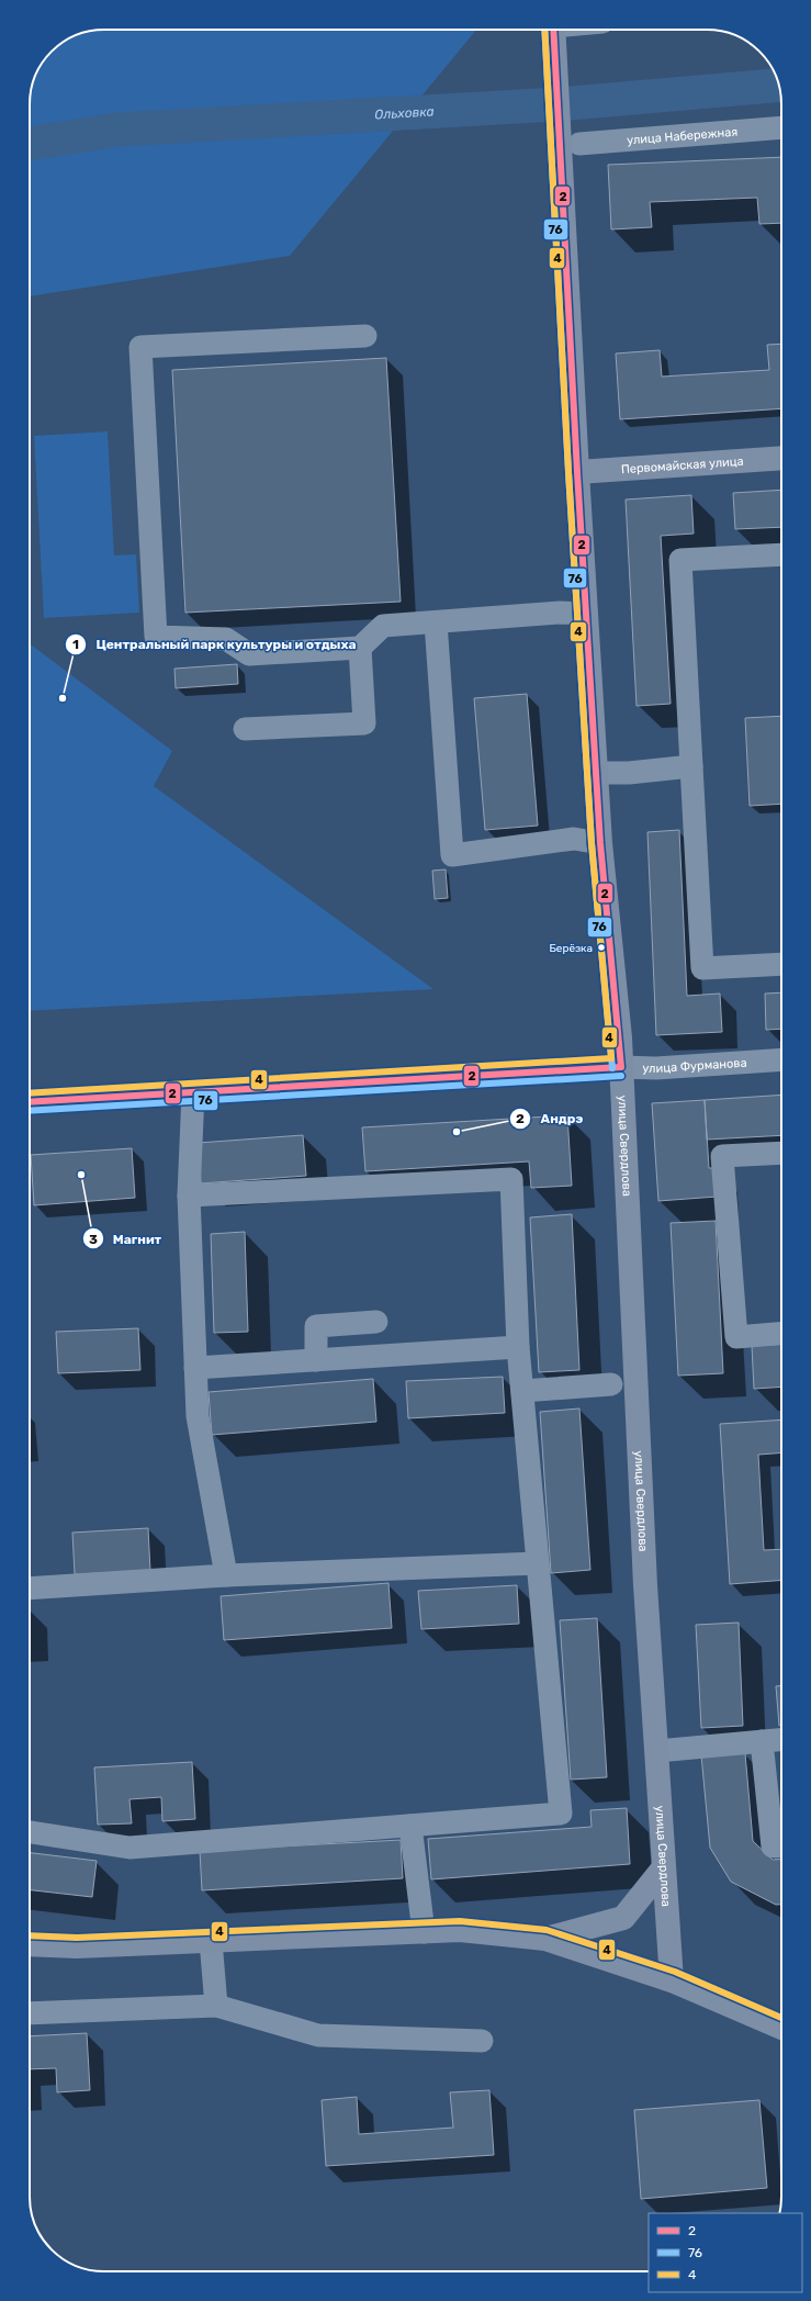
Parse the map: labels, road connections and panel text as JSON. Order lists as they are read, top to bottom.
{
  "streets": {
    "main road": ["Первомайская улица", "улица Фурманова", "улица Свердлова"],
    "street": ["улица Набережная"]
  },
  "crossings": [
    ["улица Набережная", "улица Свердлова"],
    ["Первомайская улица", "улица Свердлова"],
    ["улица Фурманова", "улица Свердлова"]
  ],
  "water": ["Ольховка"],
  "places": [
    "Центральный парк культуры и отдыха",
    "Берёзка",
    "Андрэ",
    "Магнит"
  ],
  "lines": ["transit line 2", "transit line 76", "transit line 4"],
  "legend": ["2", "76", "4"]
}
